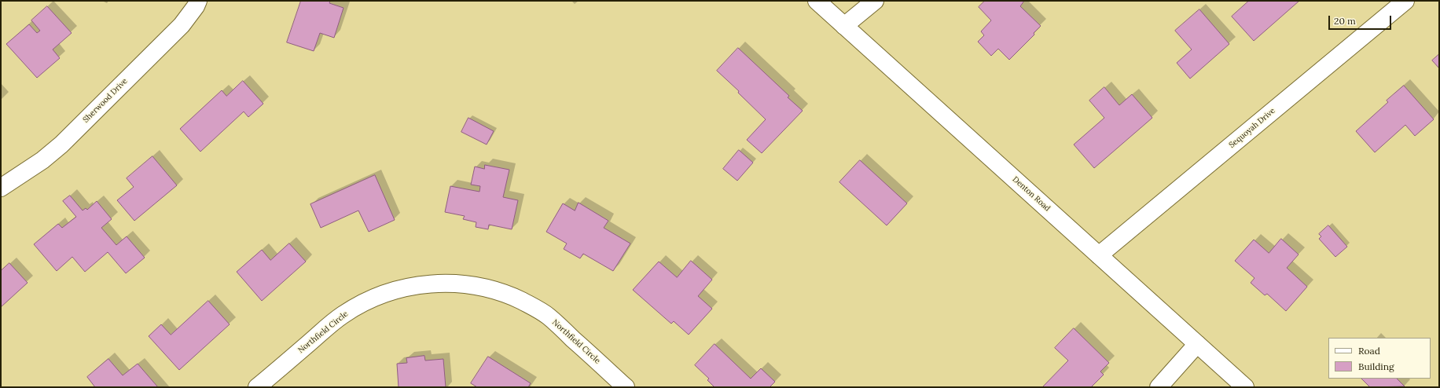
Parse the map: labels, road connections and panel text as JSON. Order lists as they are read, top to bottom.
{
  "streets": {
    "street": [
      "Sherwood Drive",
      "Sequoyah Drive",
      "Denton Road",
      "Northfield Circle"
    ]
  },
  "crossings": [
    ["Sequoyah Drive", "Denton Road"]
  ],
  "legend": ["Road", "Building"],
  "scale_bar": "20 m"
}
